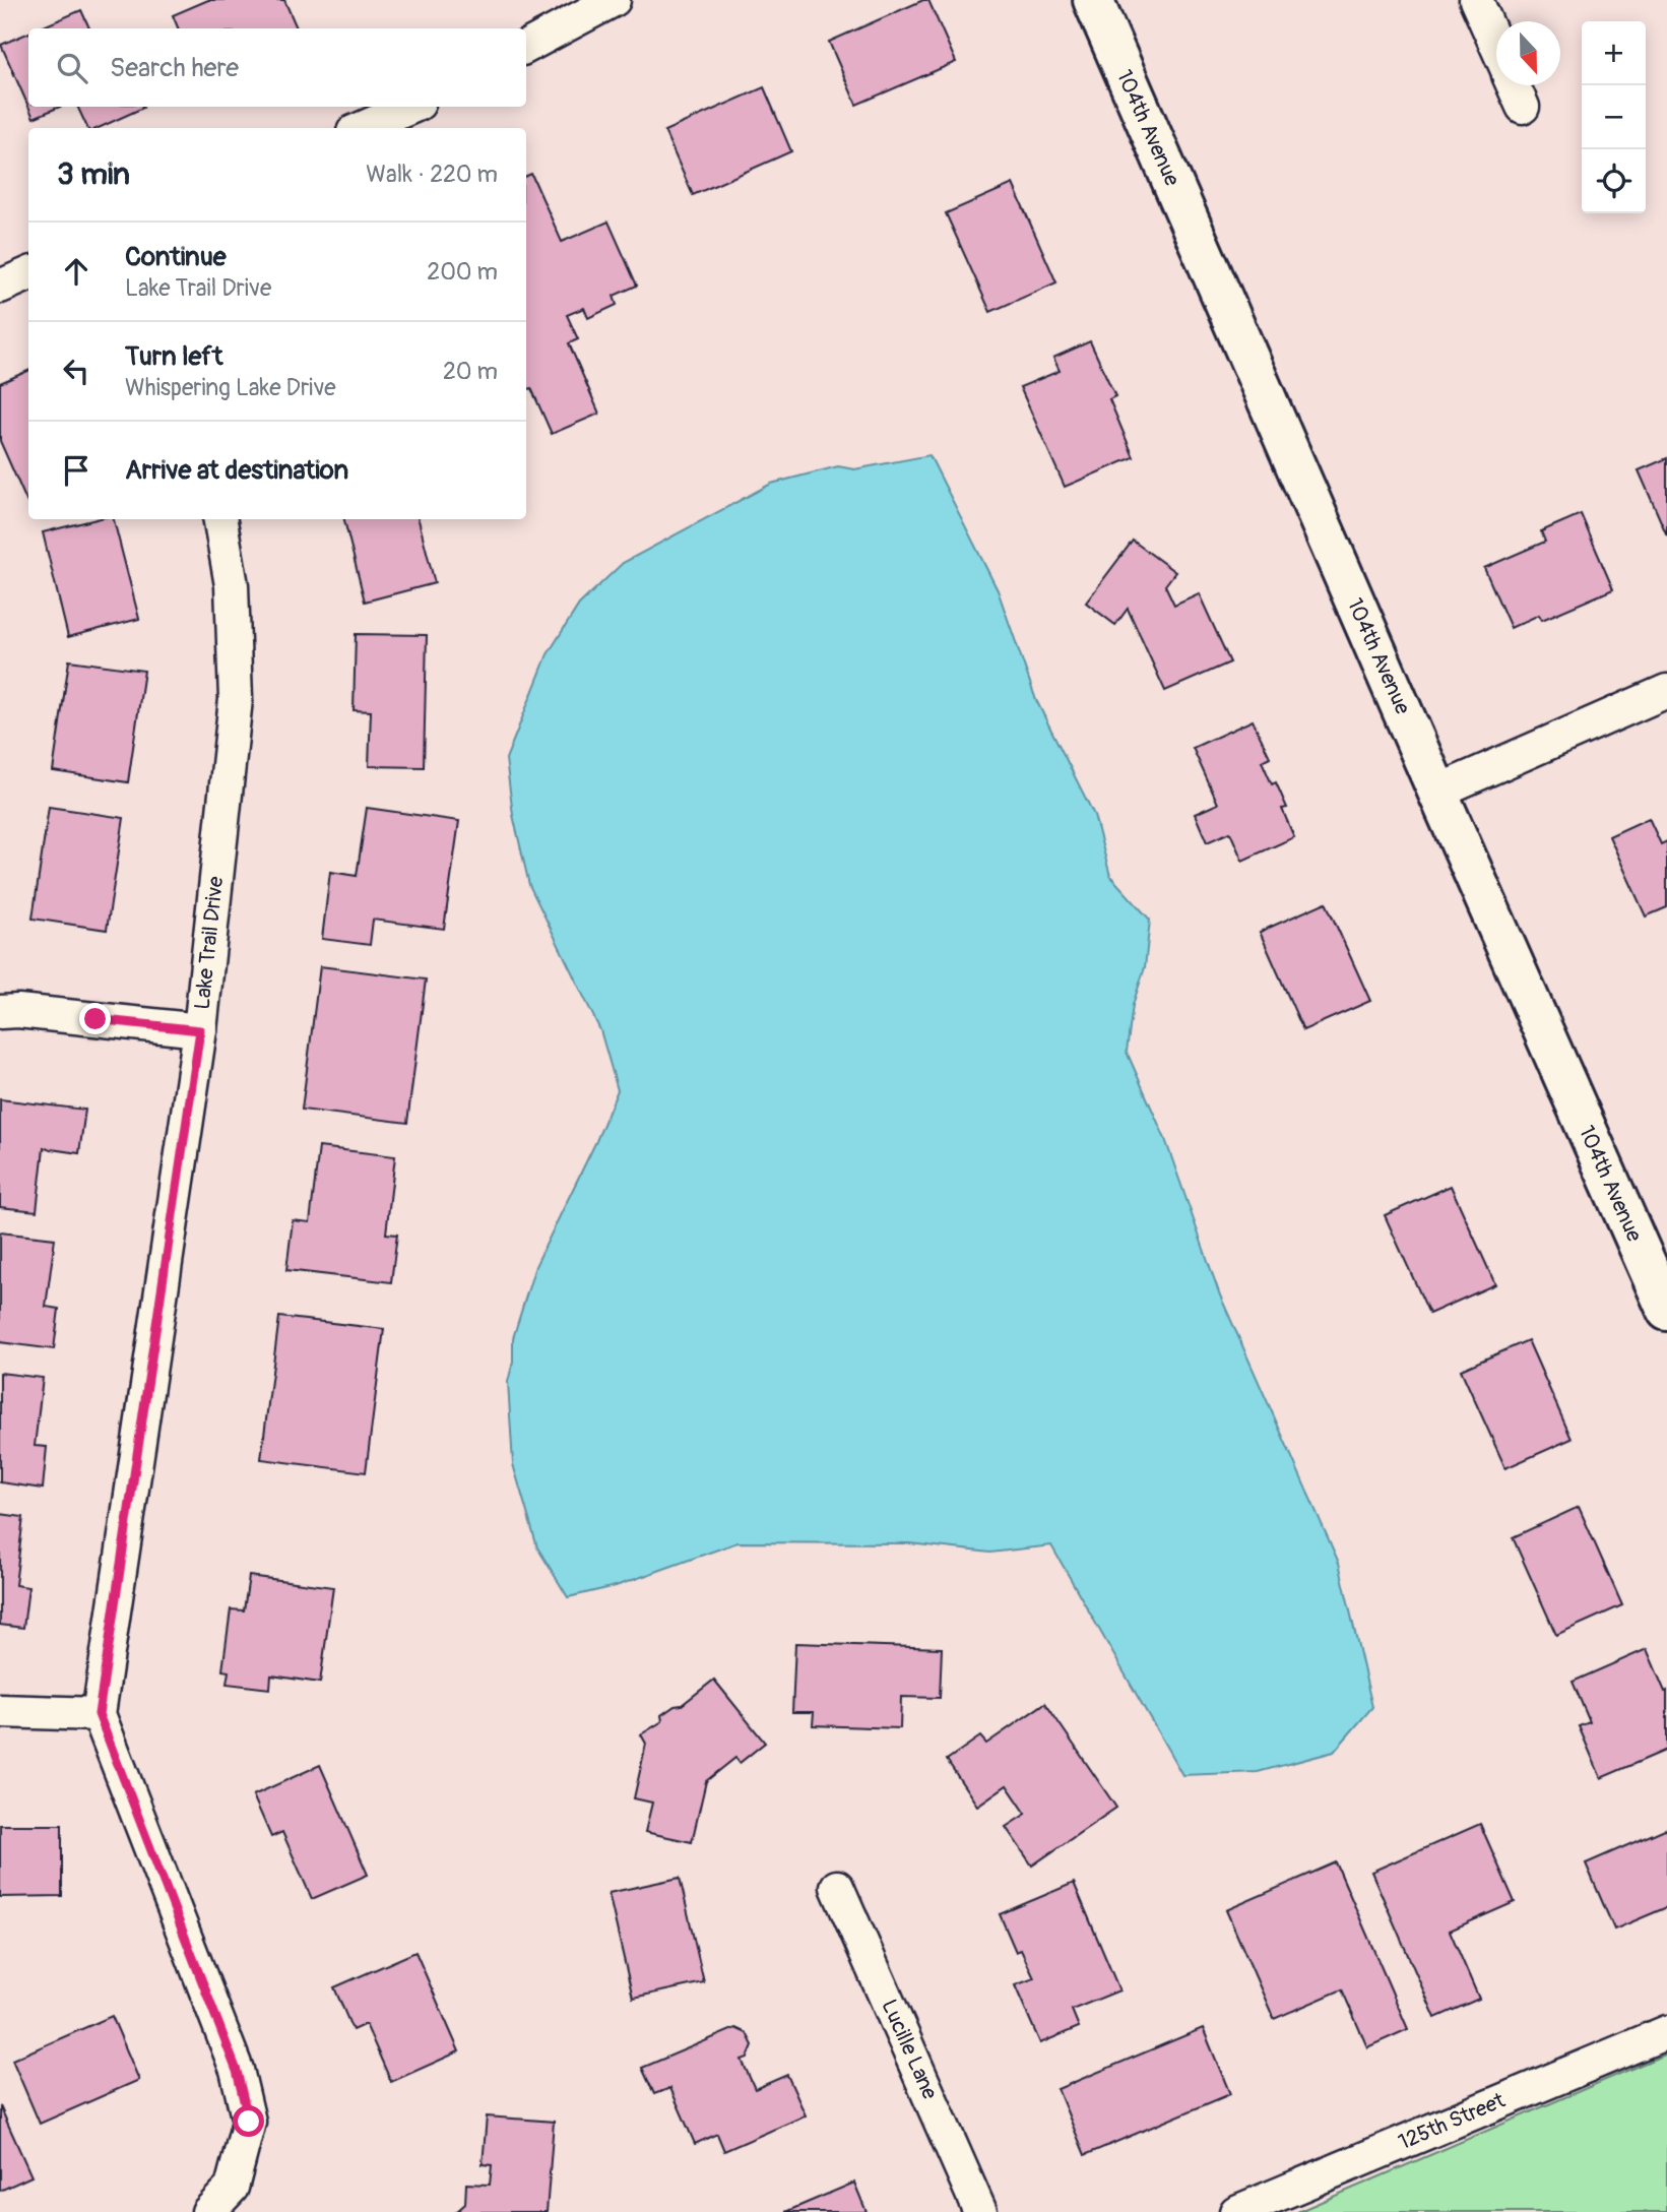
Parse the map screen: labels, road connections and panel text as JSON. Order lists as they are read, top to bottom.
{
  "streets": {
    "street": [
      "104th Avenue",
      "Lake Trail Drive",
      "Lucille Lane",
      "125th Street"
    ]
  },
  "north": "bottom",
  "page": {
    "map_buttons": ["+", "−"],
    "search": "Search here",
    "heading": ["3 min", "Walk · 220 m"],
    "list": [
      ["Continue", "Lake Trail Drive", "200 m"],
      ["Turn left", "Whispering Lake Drive", "20 m"],
      "Arrive at destination"
    ]
  }
}
